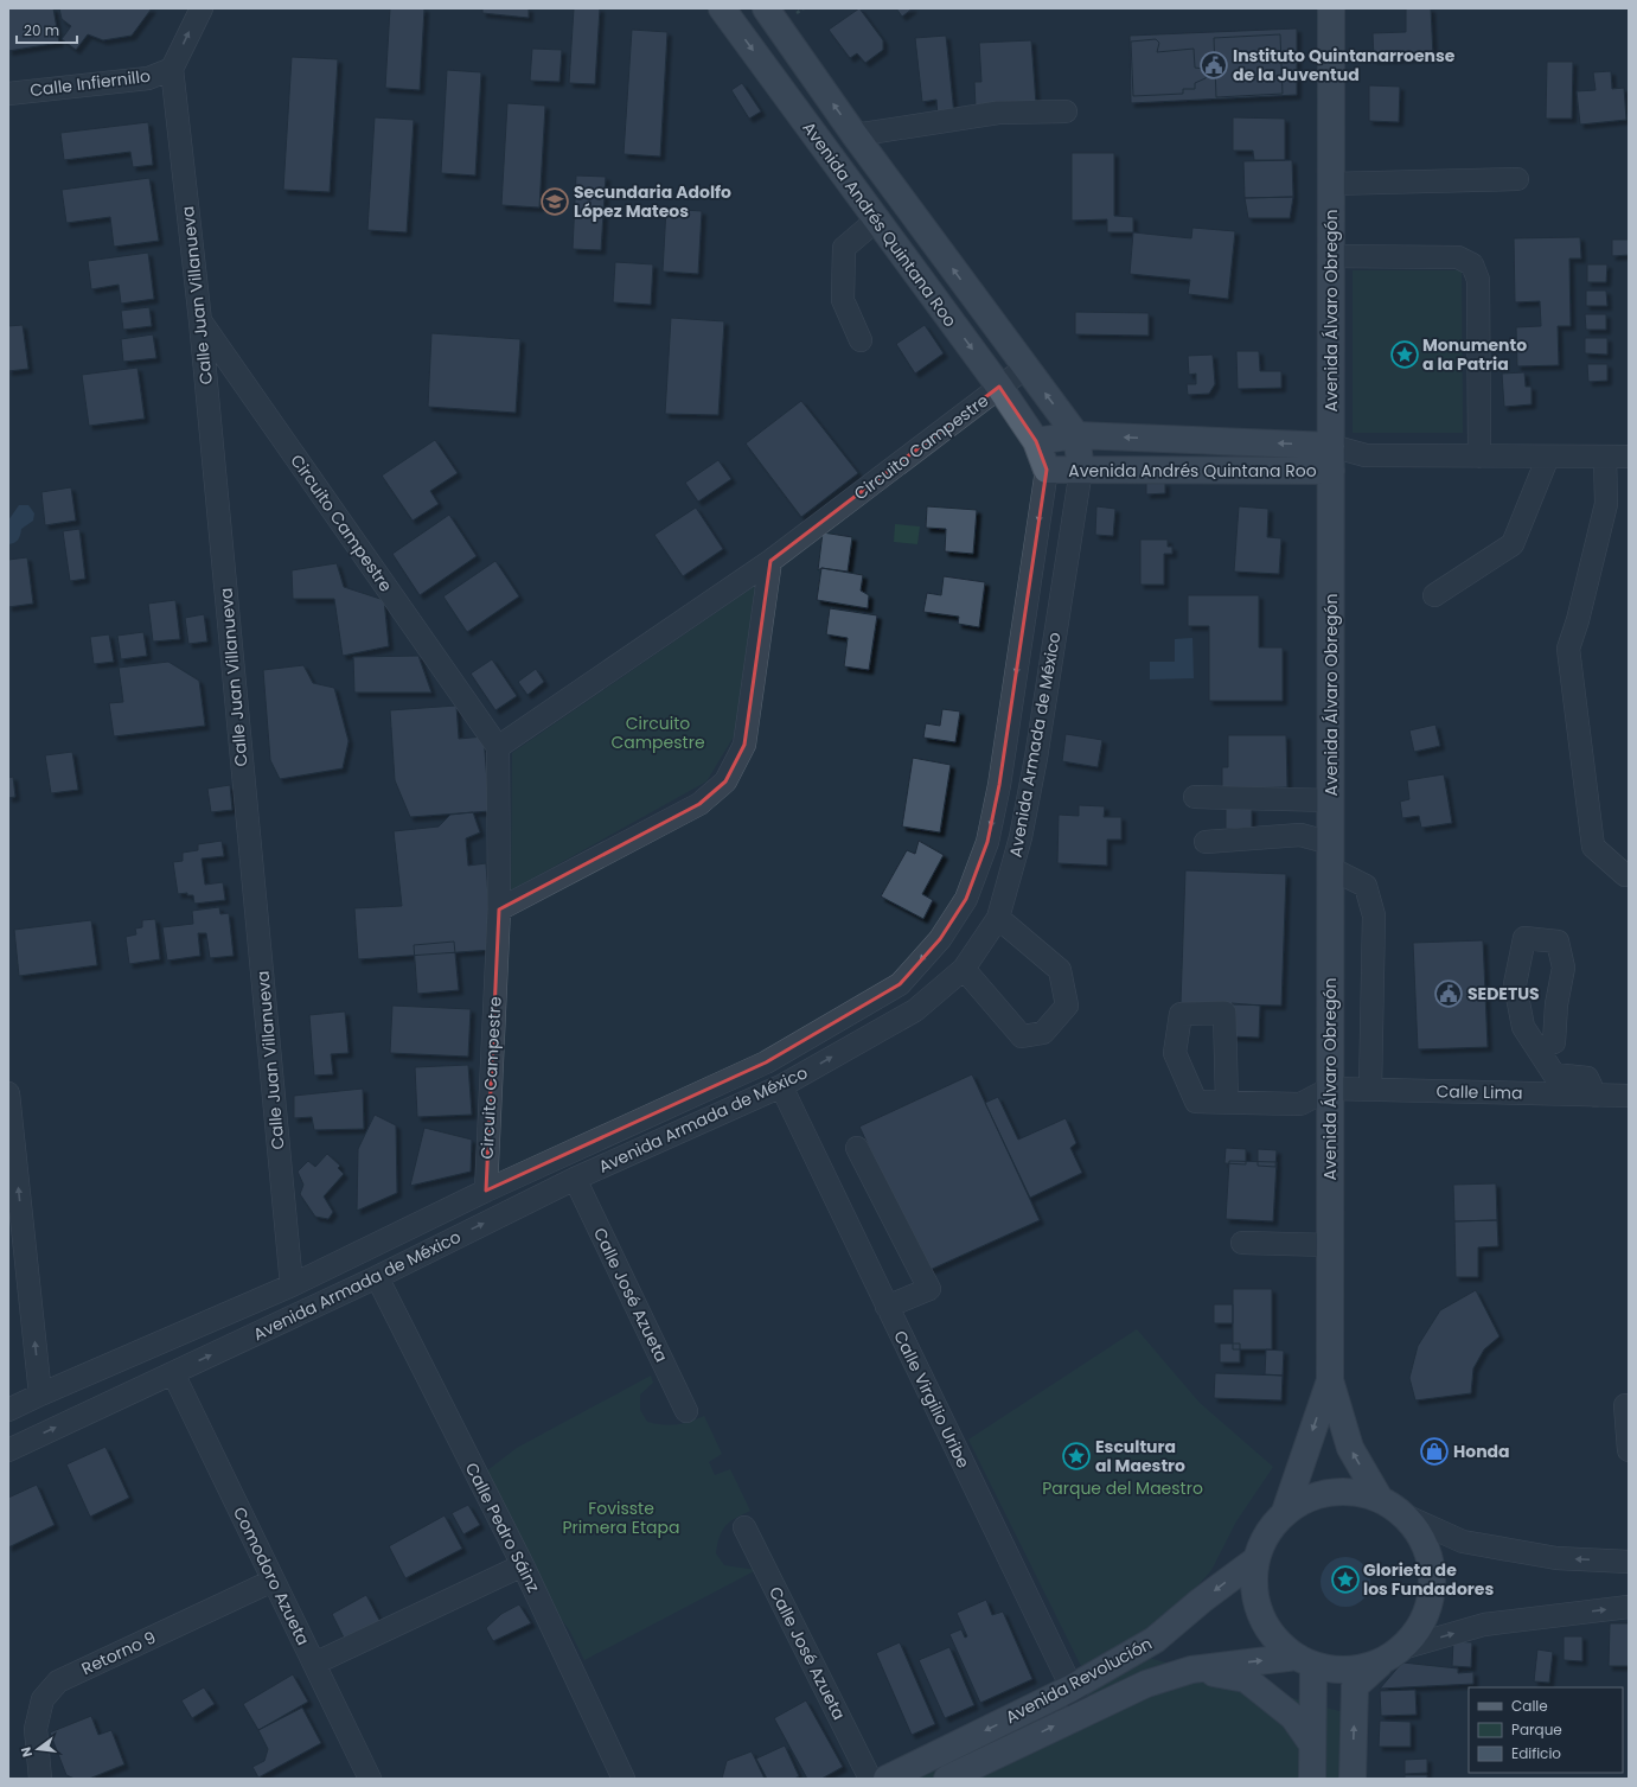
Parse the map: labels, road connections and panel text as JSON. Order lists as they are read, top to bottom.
{
  "streets": {
    "main road": [
      "Avenida Andrés Quintana Roo",
      "Avenida Álvaro Obregón",
      "Avenida Armada de México",
      "Avenida Revolución"
    ],
    "street": [
      "Calle Infiernillo",
      "Calle Juan Villanueva",
      "Circuito Campestre",
      "Calle Lima",
      "Calle José Azueta",
      "Calle Virgilio Uribe",
      "Calle Pedro Sáinz",
      "Comodoro Azueta",
      "Retorno 9"
    ]
  },
  "crossings": [
    ["Calle Infiernillo", "Calle Juan Villanueva"],
    ["Avenida Andrés Quintana Roo", "Avenida Álvaro Obregón"],
    ["Avenida Andrés Quintana Roo", "Circuito Campestre"],
    ["Avenida Andrés Quintana Roo", "Avenida Armada de México"],
    ["Calle Juan Villanueva", "Circuito Campestre"],
    ["Calle Juan Villanueva", "Avenida Armada de México"],
    ["Avenida Álvaro Obregón", "Calle Lima"],
    ["Avenida Álvaro Obregón", "Avenida Revolución"],
    ["Circuito Campestre", "Avenida Armada de México"],
    ["Avenida Armada de México", "Calle José Azueta"],
    ["Avenida Armada de México", "Calle Virgilio Uribe"],
    ["Avenida Armada de México", "Calle Pedro Sáinz"],
    ["Avenida Armada de México", "Comodoro Azueta"],
    ["Calle Virgilio Uribe", "Avenida Revolución"],
    ["Comodoro Azueta", "Retorno 9"]
  ],
  "parks": ["Circuito Campestre", "Parque del Maestro", "Fovisste Primera Etapa"],
  "places": {
    "public building": ["Instituto Quintanarroense de la Juventud", "SEDETUS"],
    "school or university": ["Secundaria Adolfo López Mateos"],
    "place": ["Monumento a la Patria", "Escultura al Maestro", "Glorieta de los Fundadores"],
    "shop": ["Honda"]
  },
  "legend": ["Calle", "Parque", "Edificio"],
  "scale_bar": "20 m",
  "north": "left"
}
